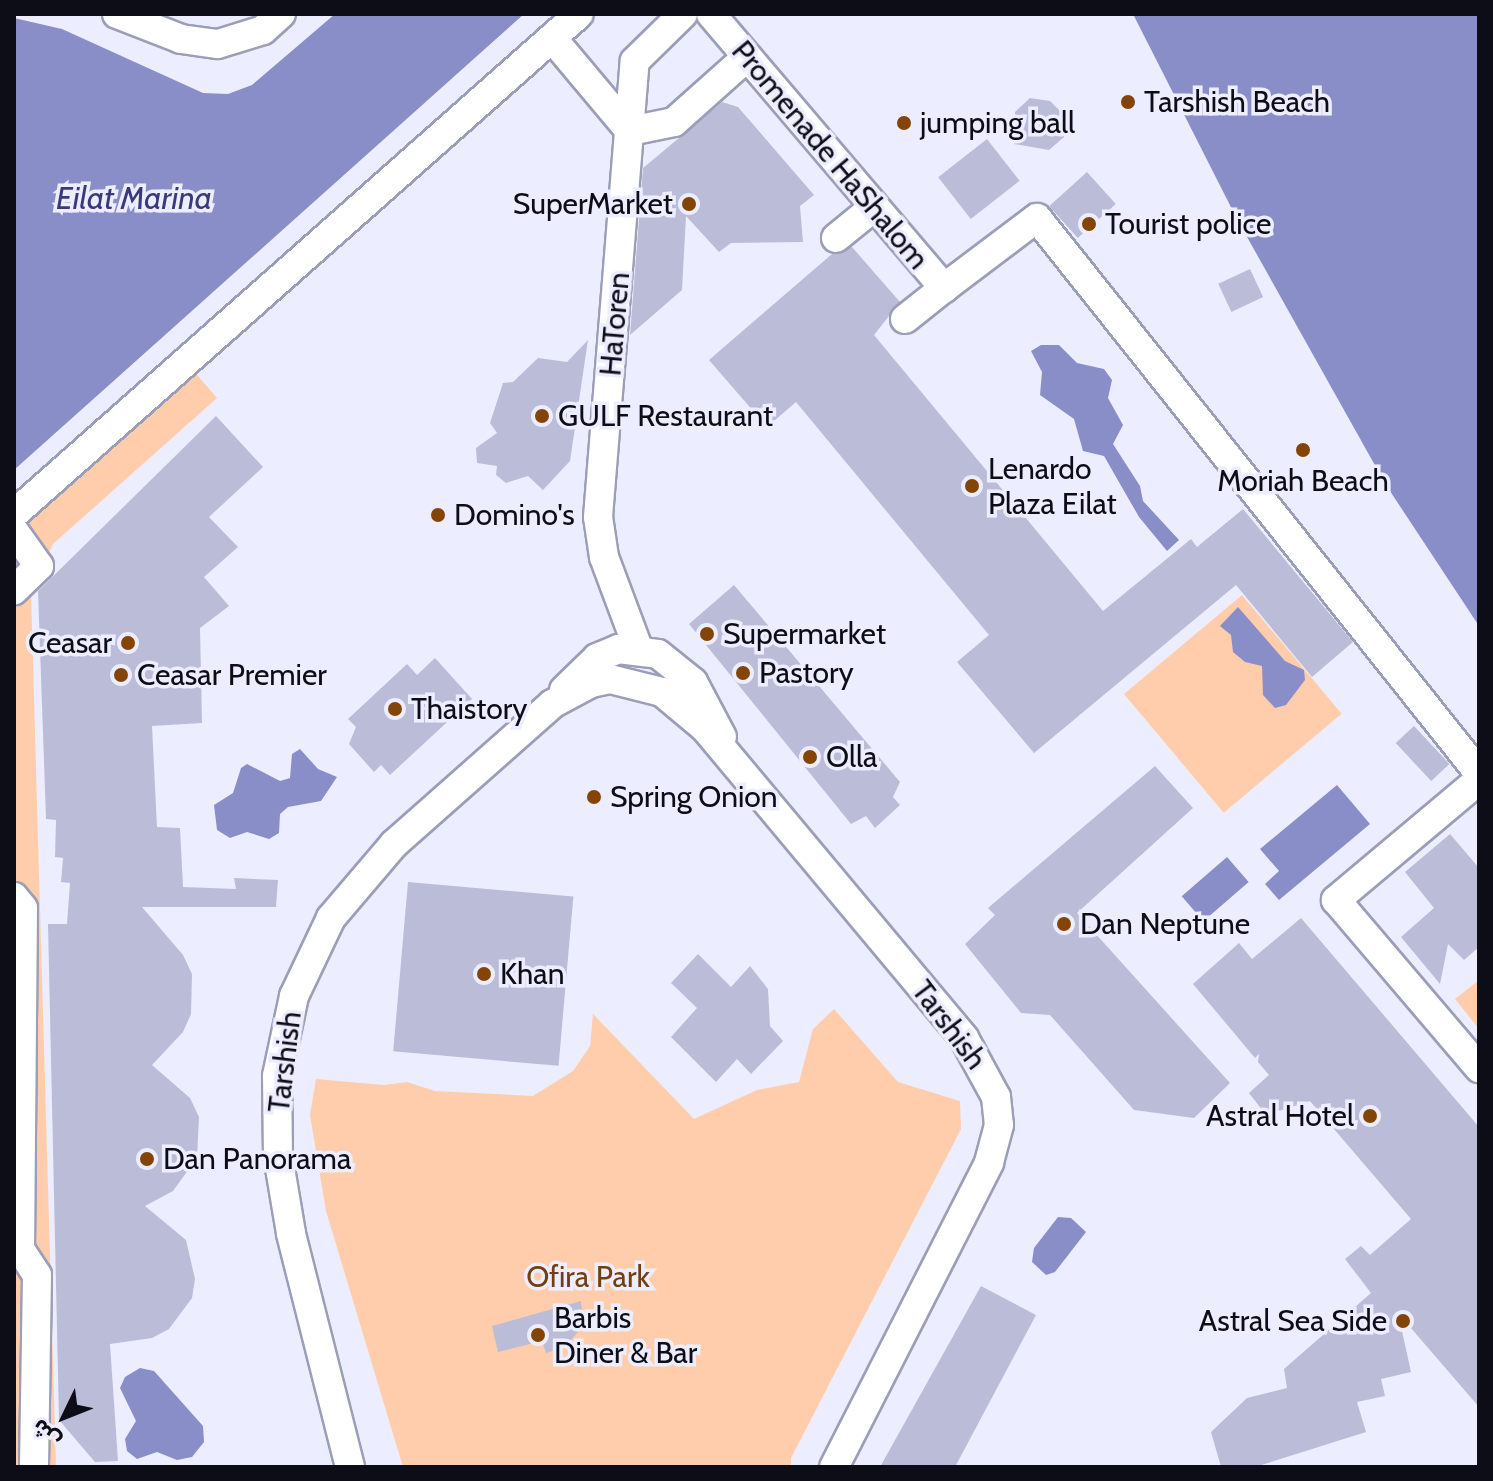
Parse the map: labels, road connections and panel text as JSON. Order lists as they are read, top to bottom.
{
  "streets": {
    "street": ["Promenade HaShalom", "HaToren", "Tarshish"]
  },
  "crossings": [
    ["HaToren", "Tarshish"]
  ],
  "water": ["Eilat Marina"],
  "parks": ["Ofira Park"],
  "places": [
    "Tarshish Beach",
    "jumping ball",
    "SuperMarket",
    "Tourist police",
    "GULF Restaurant",
    "Moriah Beach",
    "Lenardo Plaza Eilat",
    "Domino's",
    "Supermarket",
    "Ceasar",
    "Pastory",
    "Ceasar Premier",
    "Thaistory",
    "Olla",
    "Spring Onion",
    "Dan Neptune",
    "Khan",
    "Astral Hotel",
    "Dan Panorama",
    "Astral Sea Side",
    "Barbis Diner & Bar"
  ],
  "north": "bottom left"
}
